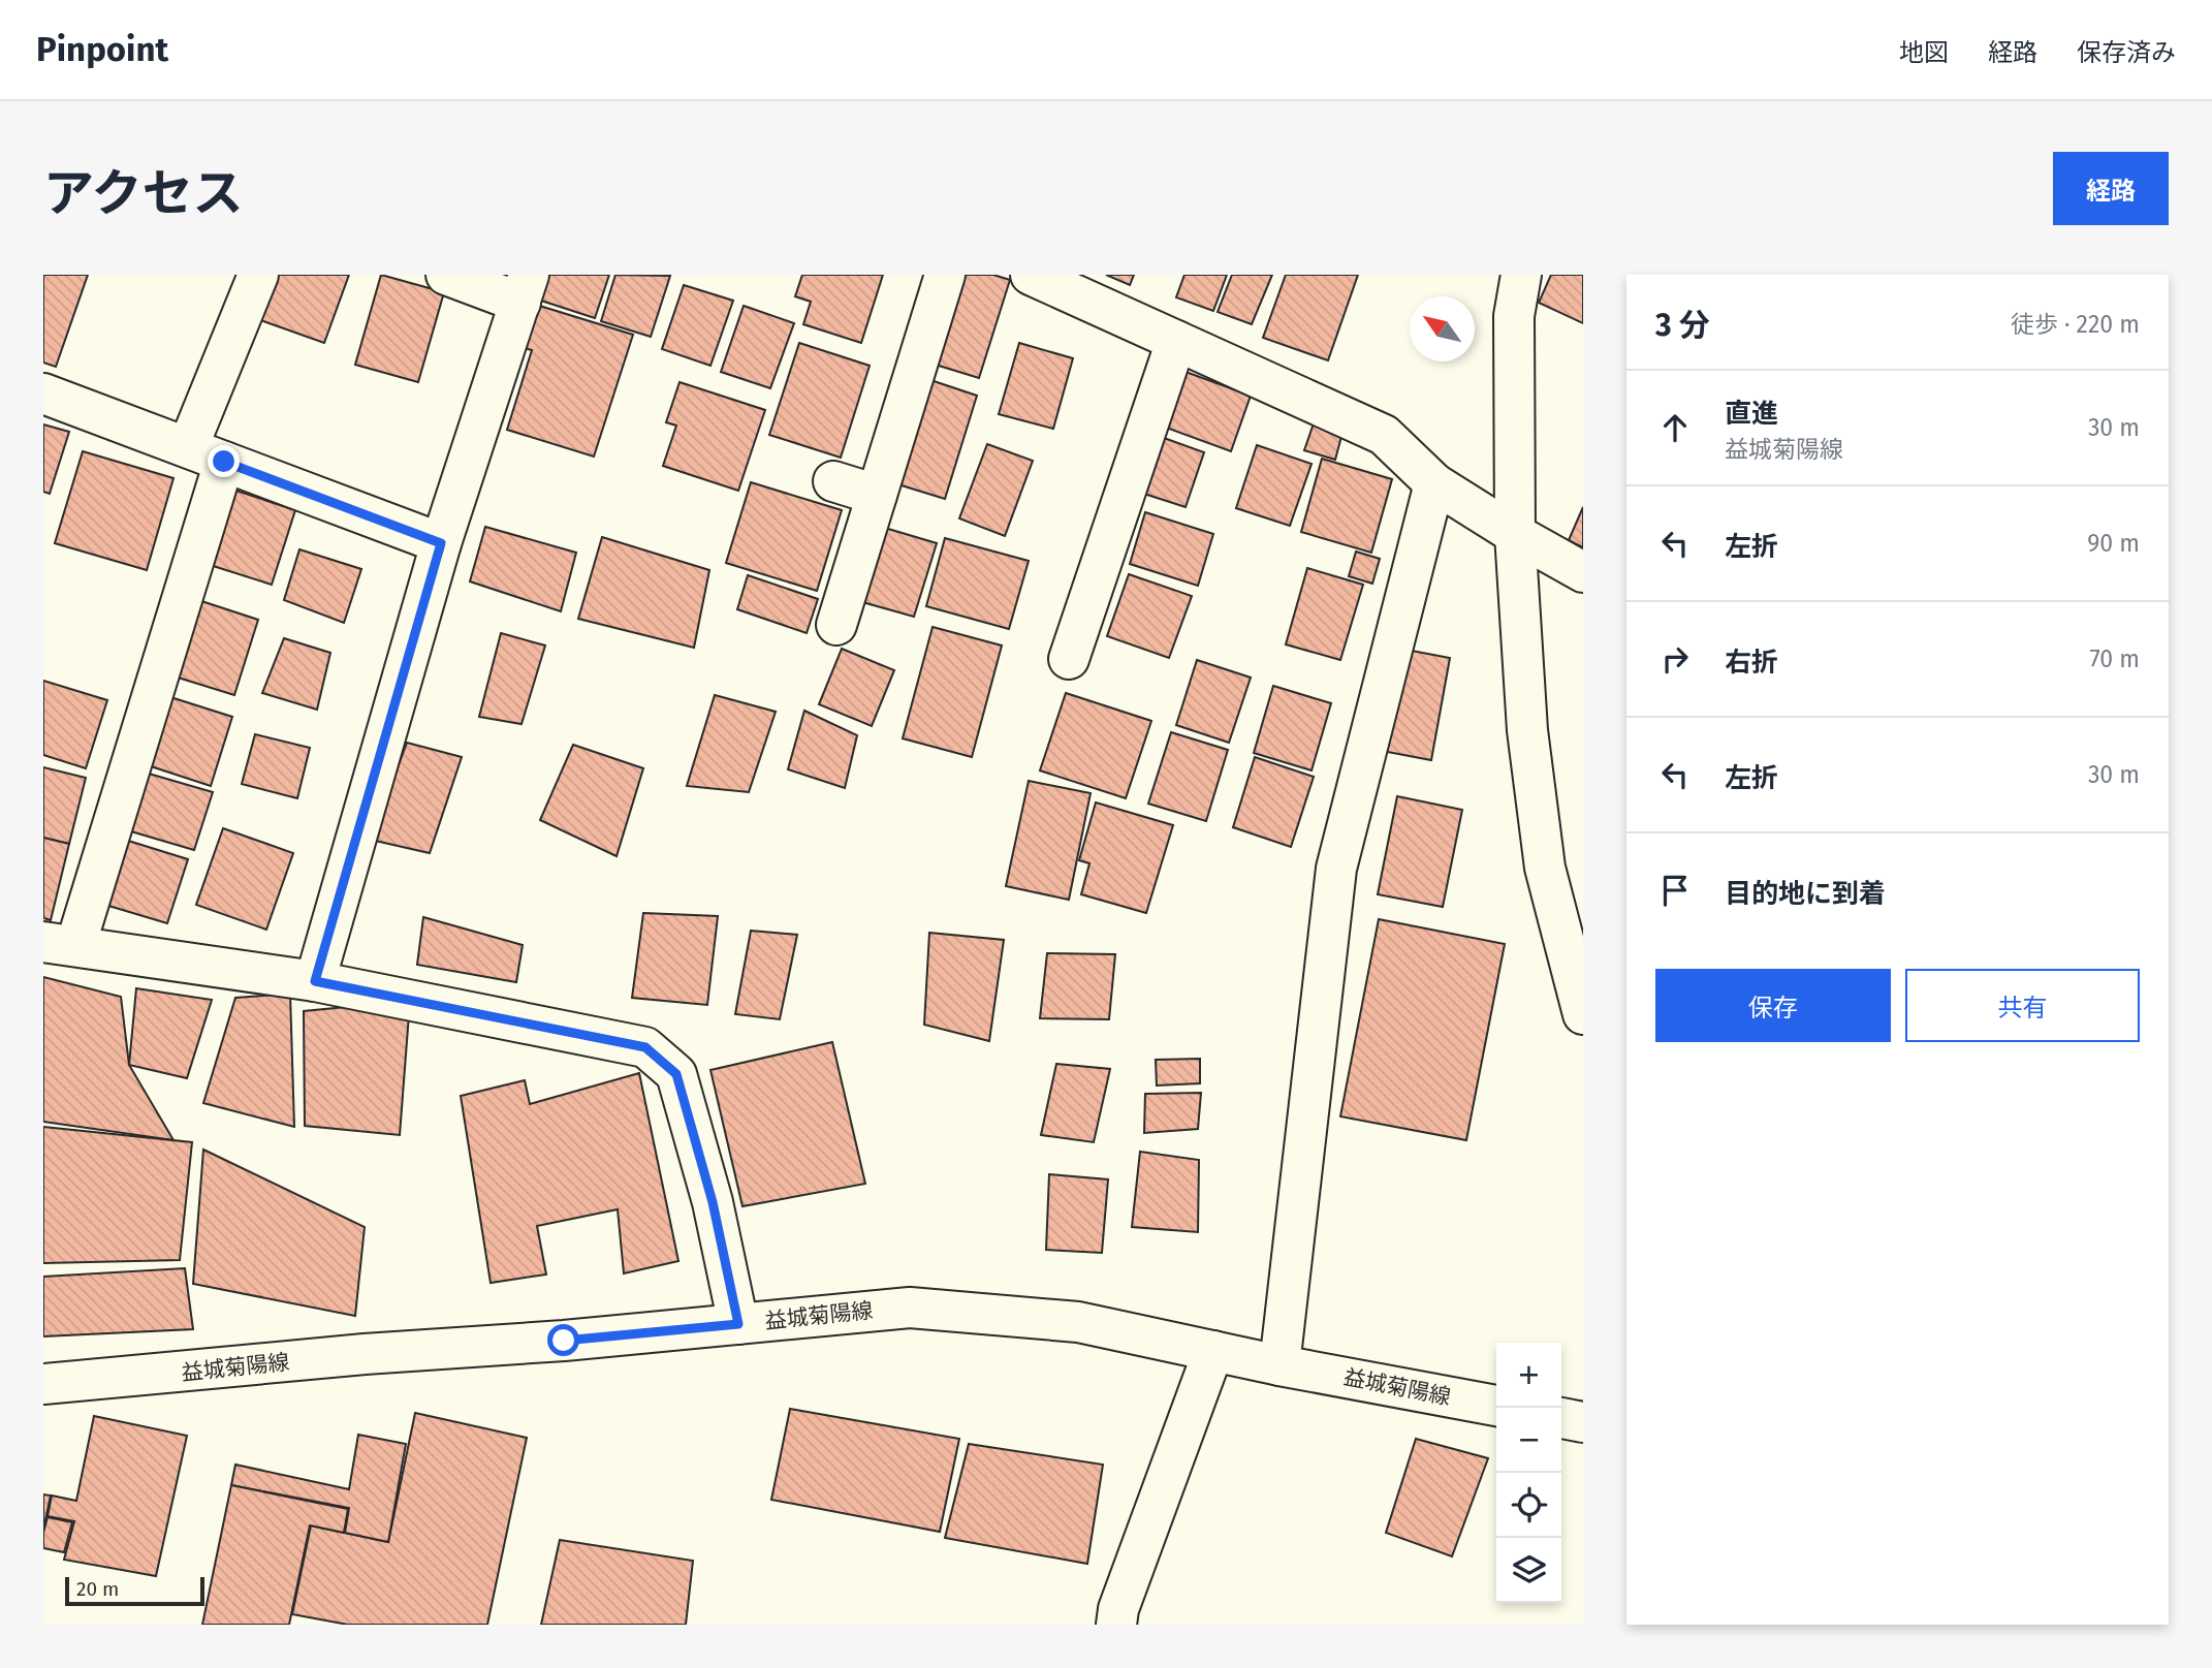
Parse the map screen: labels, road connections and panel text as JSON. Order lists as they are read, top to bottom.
{
  "streets": {
    "street": ["益城菊陽線"]
  },
  "scale_bar": "20 m",
  "north": "top left",
  "page": {
    "header": "Pinpoint",
    "nav": ["地図", "経路", "保存済み"],
    "title": "アクセス",
    "buttons": [
      "経路",
      ["保存", "共有"]
    ],
    "heading": ["3 分", "徒歩 · 220 m"],
    "list": [
      ["直進", "益城菊陽線", "30 m"],
      ["左折", "90 m"],
      ["右折", "70 m"],
      ["左折", "30 m"],
      "目的地に到着"
    ],
    "map_buttons": ["+", "−"],
    "scale": "20 m"
  }
}
